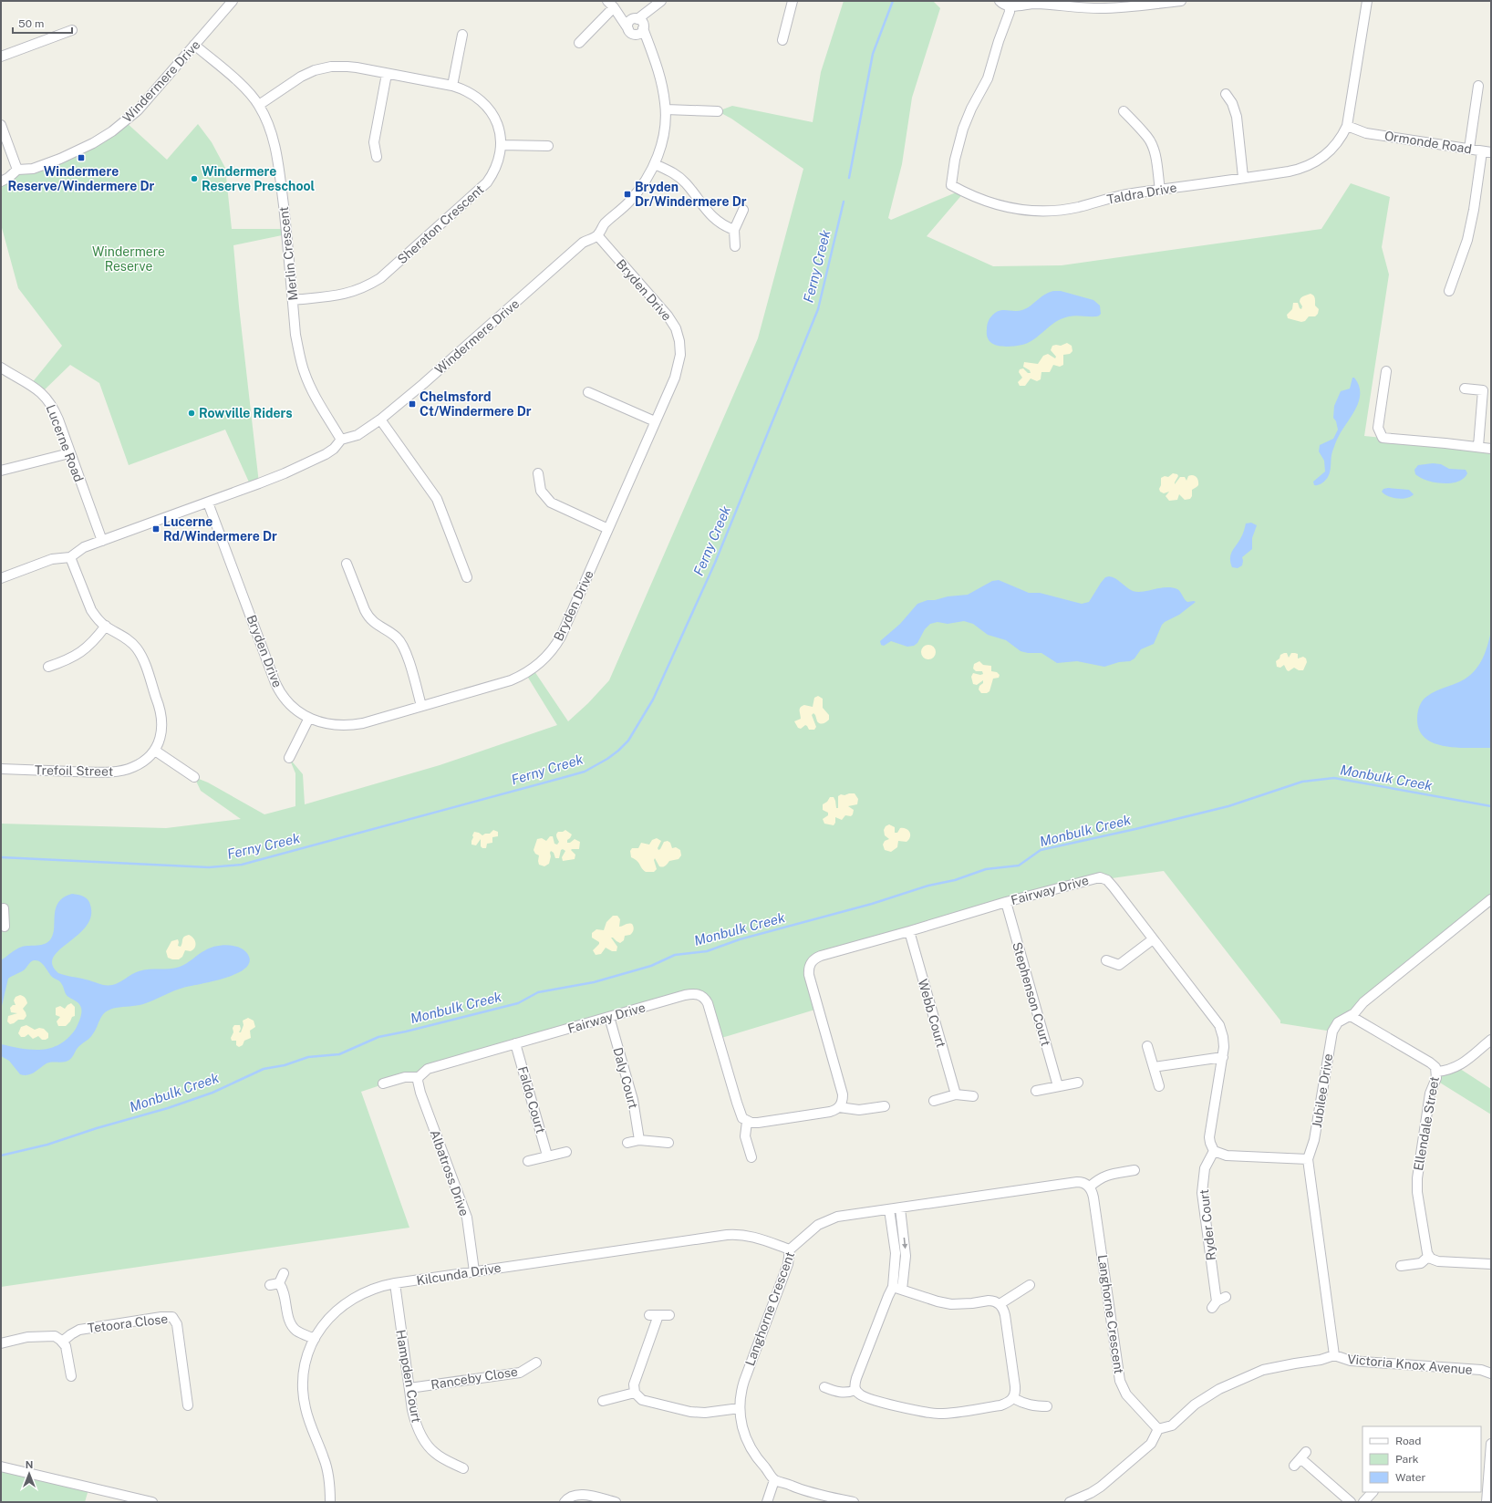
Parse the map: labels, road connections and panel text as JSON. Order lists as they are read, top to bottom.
{
  "streets": {
    "street": [
      "Windermere Drive",
      "Ormonde Road",
      "Taldra Drive",
      "Sheraton Crescent",
      "Merlin Crescent",
      "Bryden Drive",
      "Lucerne Road",
      "Trefoil Street",
      "Fairway Drive",
      "Stephenson Court",
      "Webb Court",
      "Daly Court",
      "Jubilee Drive",
      "Faldo Court",
      "Ellendale Street",
      "Albatross Drive",
      "Ryder Court",
      "Kilcunda Drive",
      "Langhorne Crescent",
      "Tetoora Close",
      "Victoria Knox Avenue",
      "Hampden Court",
      "Ranceby Close"
    ]
  },
  "crossings": [
    ["Windermere Drive", "Merlin Crescent"],
    ["Windermere Drive", "Bryden Drive"],
    ["Windermere Drive", "Lucerne Road"],
    ["Windermere Drive", "Trefoil Street"],
    ["Ormonde Road", "Taldra Drive"],
    ["Sheraton Crescent", "Merlin Crescent"],
    ["Fairway Drive", "Stephenson Court"],
    ["Fairway Drive", "Webb Court"],
    ["Fairway Drive", "Daly Court"],
    ["Fairway Drive", "Faldo Court"],
    ["Fairway Drive", "Albatross Drive"],
    ["Fairway Drive", "Ryder Court"],
    ["Jubilee Drive", "Ellendale Street"],
    ["Albatross Drive", "Kilcunda Drive"],
    ["Kilcunda Drive", "Langhorne Crescent"],
    ["Kilcunda Drive", "Hampden Court"],
    ["Langhorne Crescent", "Victoria Knox Avenue"],
    ["Hampden Court", "Ranceby Close"]
  ],
  "water": ["Ferny Creek", "Monbulk Creek"],
  "parks": ["Windermere Reserve"],
  "places": {
    "transit": [
      "Windermere Reserve/Windermere Dr",
      "Bryden Dr/Windermere Dr",
      "Chelmsford Ct/Windermere Dr",
      "Lucerne Rd/Windermere Dr"
    ],
    "other": ["Windermere Reserve Preschool", "Rowville Riders"]
  },
  "legend": ["Road", "Park", "Water"],
  "scale_bar": "50 m",
  "north": "top"
}
